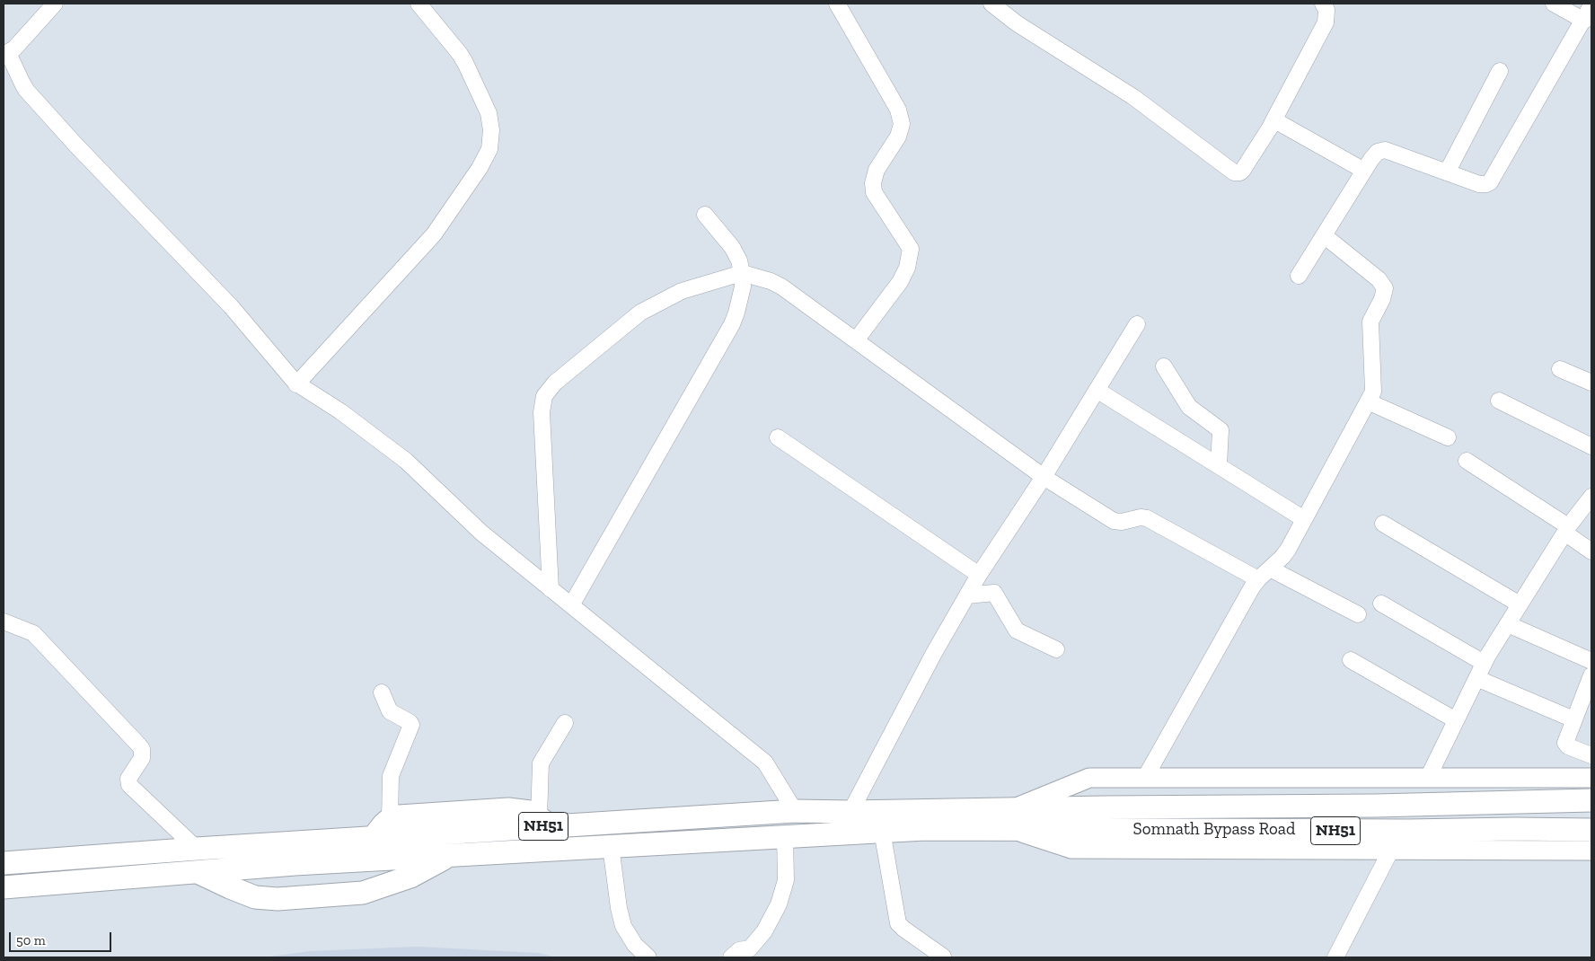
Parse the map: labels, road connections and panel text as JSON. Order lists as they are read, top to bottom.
{
  "streets": {
    "highway": ["NH51", "Somnath Bypass Road"]
  },
  "crossings": [
    ["NH51", "Somnath Bypass Road"]
  ],
  "scale_bar": "50 m"
}
